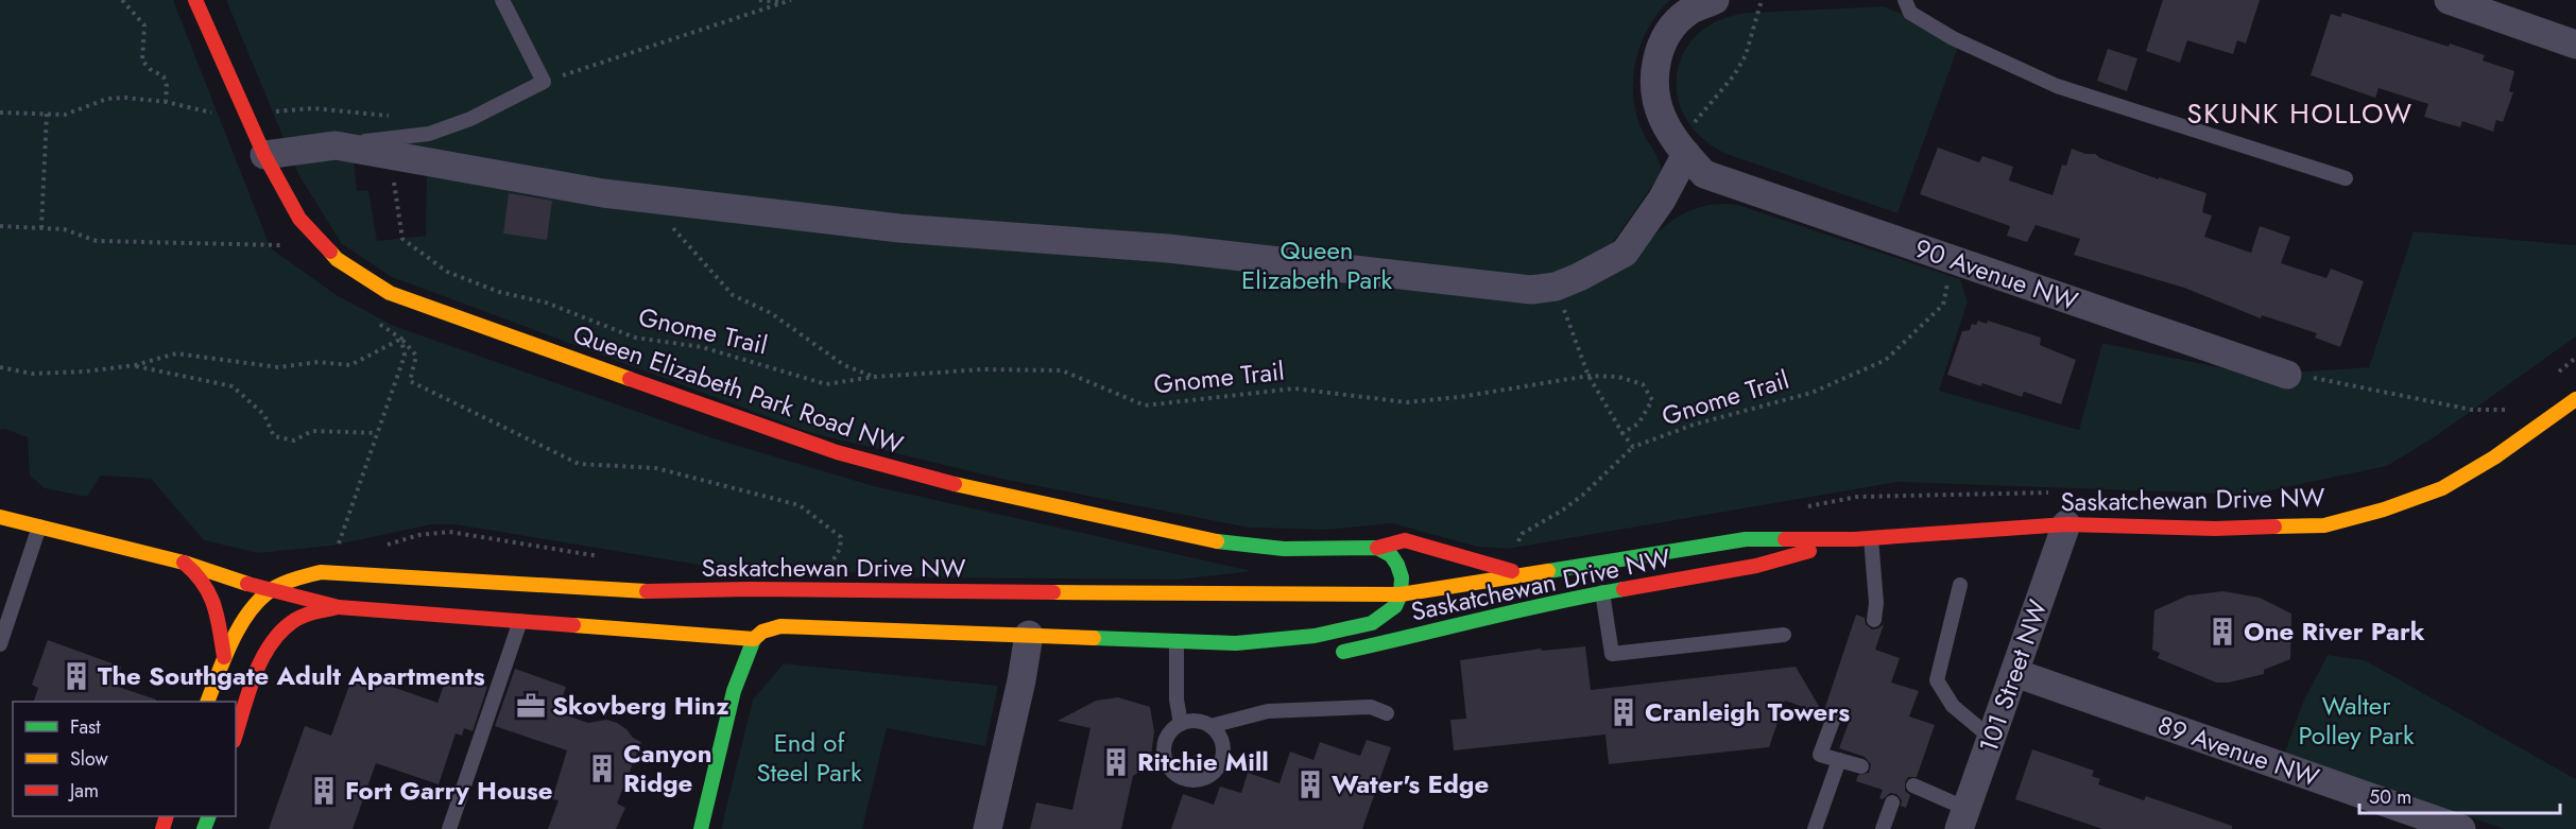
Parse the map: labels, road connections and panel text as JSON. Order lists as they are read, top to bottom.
{
  "streets": {
    "main road": ["Queen Elizabeth Park Road NW", "Saskatchewan Drive NW"],
    "street": ["90 Avenue NW", "101 Street NW", "89 Avenue NW"],
    "path": ["Gnome Trail"]
  },
  "crossings": [
    ["90 Avenue NW", "Gnome Trail"],
    ["Queen Elizabeth Park Road NW", "Saskatchewan Drive NW"],
    ["Saskatchewan Drive NW", "101 Street NW"],
    ["101 Street NW", "89 Avenue NW"]
  ],
  "districts": ["SKUNK HOLLOW"],
  "parks": ["Queen Elizabeth Park", "Walter Polley Park", "End of Steel Park"],
  "places": {
    "building": [
      "One River Park",
      "The Southgate Adult Apartments",
      "Cranleigh Towers",
      "Ritchie Mill",
      "Canyon Ridge",
      "Water's Edge",
      "Fort Garry House"
    ],
    "office": ["Skovberg Hinz"]
  },
  "legend": ["Fast", "Slow", "Jam"],
  "scale_bar": "50 m"
}
